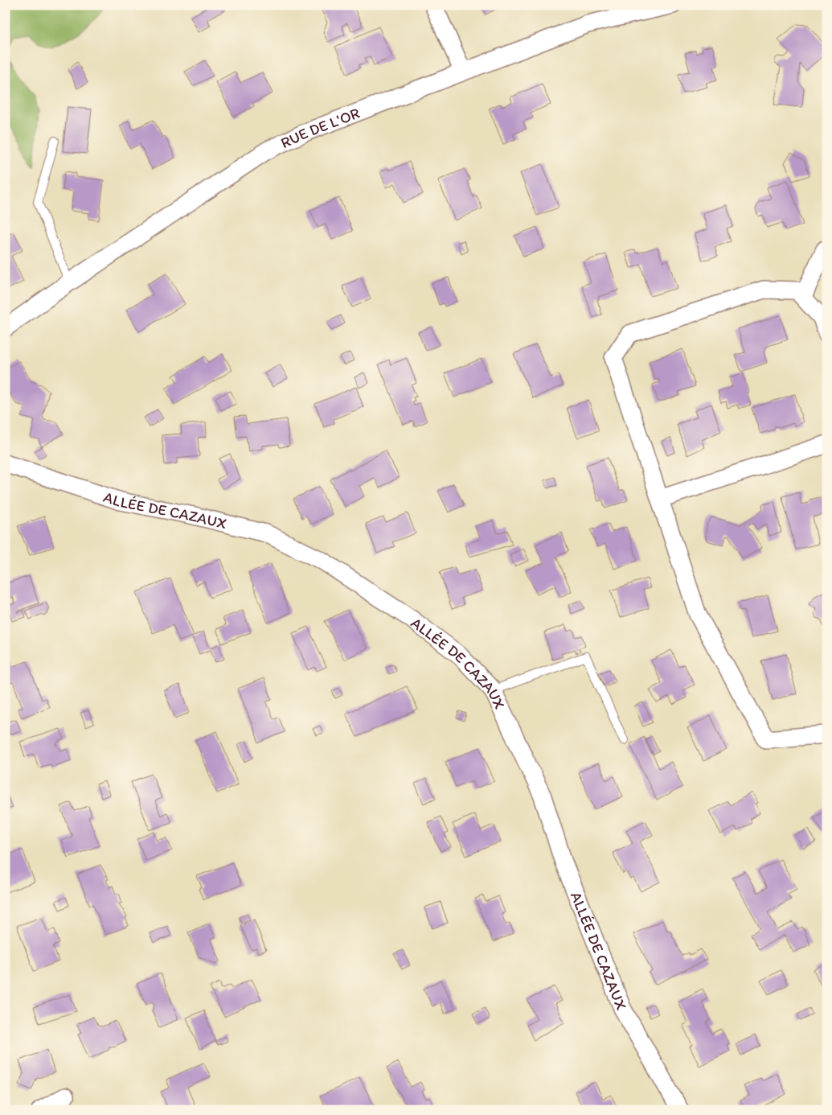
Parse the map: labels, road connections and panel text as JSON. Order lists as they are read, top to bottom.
{
  "streets": {
    "street": ["RUE DE L'OR", "ALLÉE DE CAZAUX"]
  }
}
